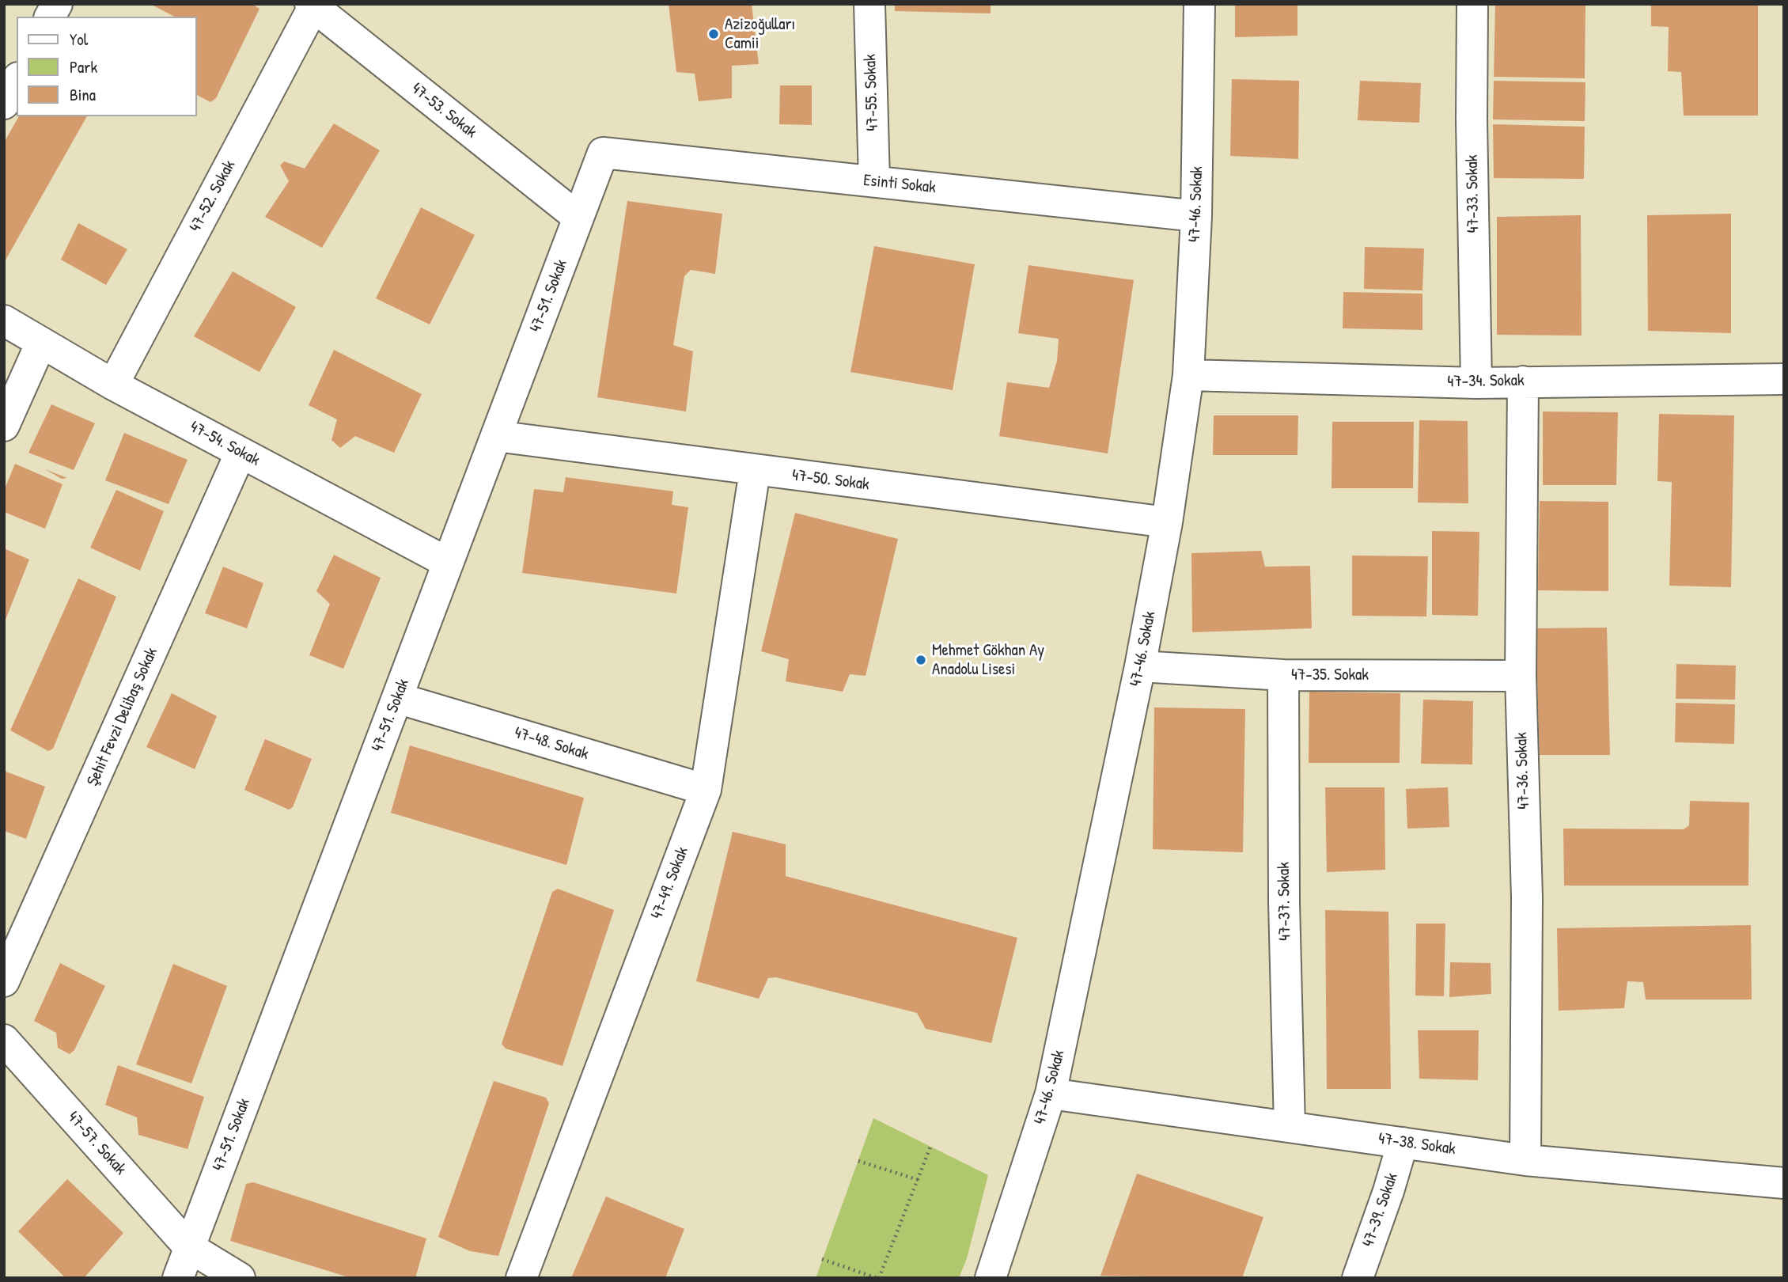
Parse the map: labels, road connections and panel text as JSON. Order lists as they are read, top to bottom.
{
  "streets": {
    "street": [
      "47-55. Sokak",
      "47-53. Sokak",
      "Esinti Sokak",
      "47-33. Sokak",
      "47-52. Sokak",
      "47-46. Sokak",
      "47-51. Sokak",
      "47-34. Sokak",
      "47-54. Sokak",
      "47-50. Sokak",
      "47-35. Sokak",
      "Şehit Fevzi Delibaş Sokak",
      "47-48. Sokak",
      "47-36. Sokak",
      "47-49. Sokak",
      "47-37. Sokak",
      "47-57. Sokak",
      "47-38. Sokak",
      "47-39. Sokak"
    ]
  },
  "crossings": [
    ["47-55. Sokak", "Esinti Sokak"],
    ["47-53. Sokak", "47-52. Sokak"],
    ["47-53. Sokak", "47-51. Sokak"],
    ["Esinti Sokak", "47-46. Sokak"],
    ["Esinti Sokak", "47-51. Sokak"],
    ["47-33. Sokak", "47-34. Sokak"],
    ["47-52. Sokak", "47-54. Sokak"],
    ["47-46. Sokak", "47-34. Sokak"],
    ["47-46. Sokak", "47-50. Sokak"],
    ["47-46. Sokak", "47-35. Sokak"],
    ["47-46. Sokak", "47-38. Sokak"],
    ["47-51. Sokak", "47-54. Sokak"],
    ["47-51. Sokak", "47-50. Sokak"],
    ["47-51. Sokak", "47-48. Sokak"],
    ["47-51. Sokak", "47-57. Sokak"],
    ["47-34. Sokak", "47-36. Sokak"],
    ["47-54. Sokak", "Şehit Fevzi Delibaş Sokak"],
    ["47-50. Sokak", "47-49. Sokak"],
    ["47-35. Sokak", "47-36. Sokak"],
    ["47-35. Sokak", "47-37. Sokak"],
    ["47-48. Sokak", "47-49. Sokak"],
    ["47-36. Sokak", "47-38. Sokak"],
    ["47-37. Sokak", "47-38. Sokak"],
    ["47-38. Sokak", "47-39. Sokak"]
  ],
  "places": ["Azizoğulları Camii", "Mehmet Gökhan Ay Anadolu Lisesi"],
  "legend": ["Yol", "Park", "Bina"]
}
